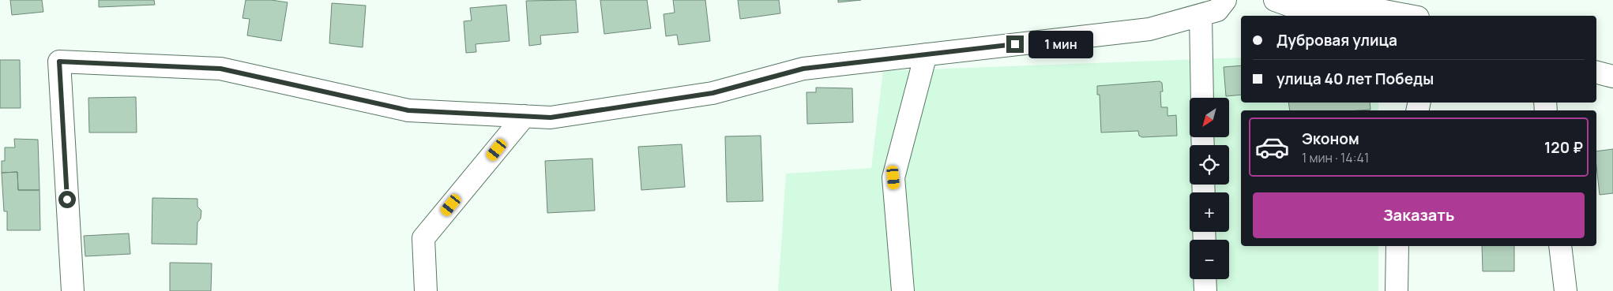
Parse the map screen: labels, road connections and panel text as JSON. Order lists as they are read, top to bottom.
{
  "north": "bottom left",
  "page": {
    "banner": ["Дубровая улица", "улица 40 лет Победы"],
    "bubble": "1 мин",
    "map_buttons": ["+", "−"],
    "list": [
      {
        "name": "Эконом",
        "note": "1 мин · 14:41",
        "value": "120 ₽"
      }
    ],
    "buttons": "Заказать"
  }
}
